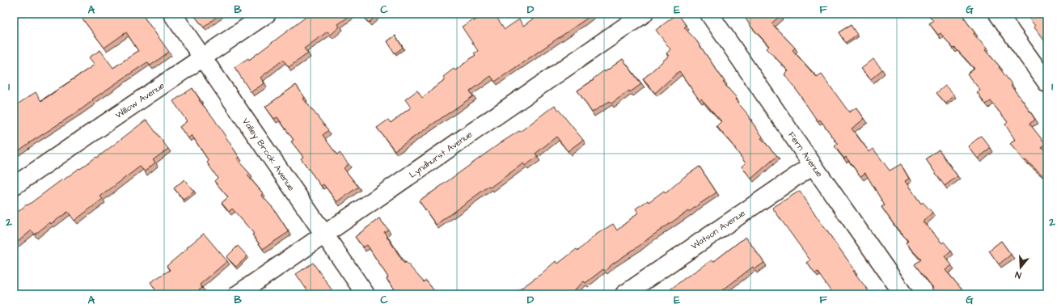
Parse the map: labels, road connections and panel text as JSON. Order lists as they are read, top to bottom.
{
  "streets": {
    "street": [
      "Willow Avenue",
      "Valley Brook Avenue",
      "Lyndhurst Avenue",
      "Fern Avenue",
      "Watson Avenue"
    ]
  },
  "crossings": [
    ["Willow Avenue", "Valley Brook Avenue"],
    ["Valley Brook Avenue", "Lyndhurst Avenue"],
    ["Fern Avenue", "Watson Avenue"]
  ],
  "north": "bottom",
  "grid": {
    "columns": [
      "A",
      "B",
      "C",
      "D",
      "E",
      "F",
      "G"
    ],
    "rows": ["1", "2"]
  }
}
